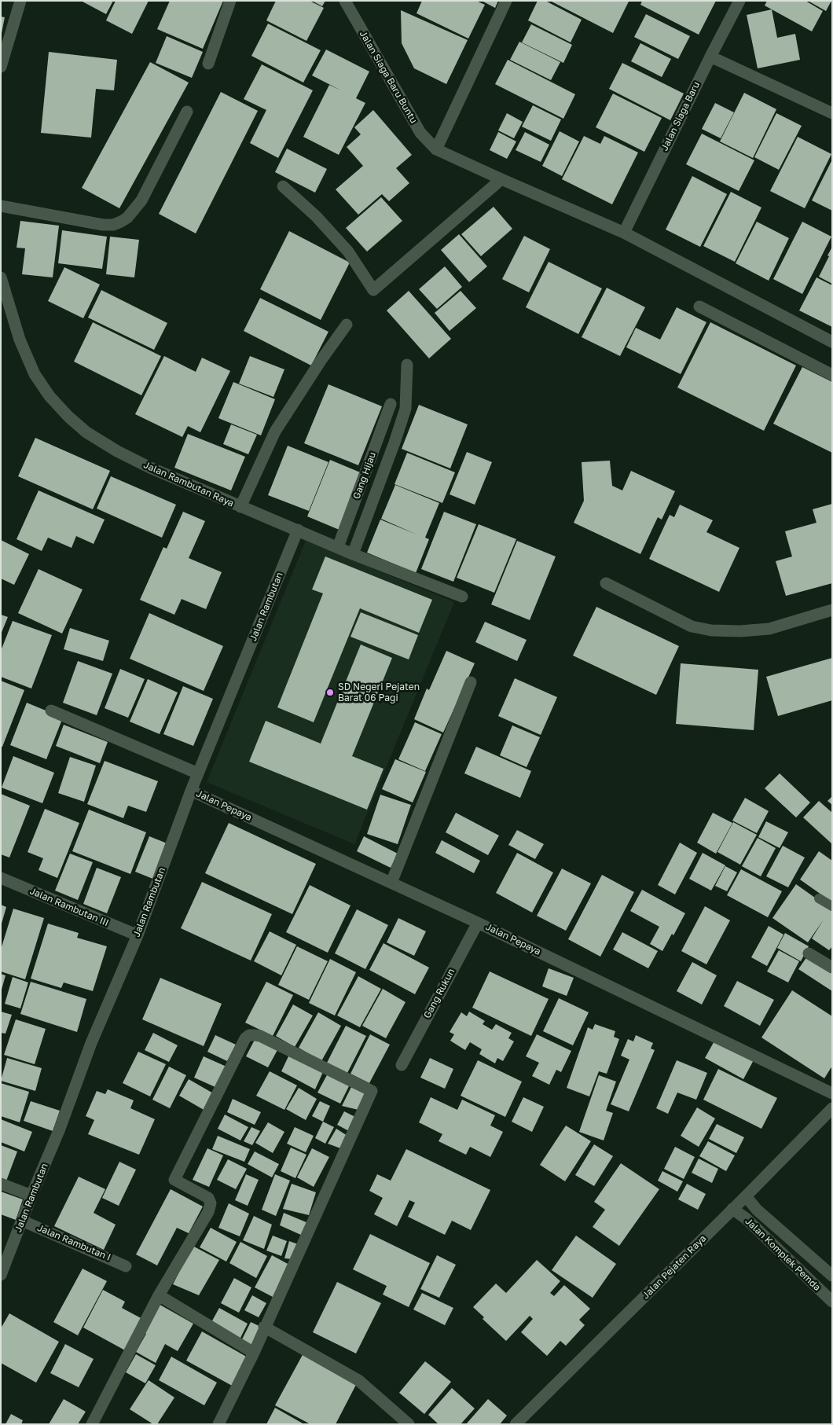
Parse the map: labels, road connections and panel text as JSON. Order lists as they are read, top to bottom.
{
  "streets": {
    "street": [
      "Jalan Siaga Baru Buntu",
      "Jalan Siaga Baru",
      "Gang Hijau",
      "Jalan Rambutan Raya",
      "Jalan Rambutan",
      "Jalan Pepaya",
      "Jalan Rambutan III",
      "Gang Rukun",
      "Jalan Rambutan I",
      "Jalan Komplek Pemda",
      "Jalan Pejaten Raya"
    ]
  },
  "crossings": [
    ["Gang Hijau", "Jalan Rambutan Raya"],
    ["Jalan Rambutan Raya", "Jalan Rambutan"],
    ["Jalan Rambutan", "Jalan Pepaya"],
    ["Jalan Rambutan", "Jalan Rambutan III"],
    ["Jalan Rambutan", "Jalan Rambutan I"],
    ["Jalan Pepaya", "Gang Rukun"],
    ["Jalan Komplek Pemda", "Jalan Pejaten Raya"]
  ],
  "places": ["SD Negeri Pejaten Barat 06 Pagi"]
}
